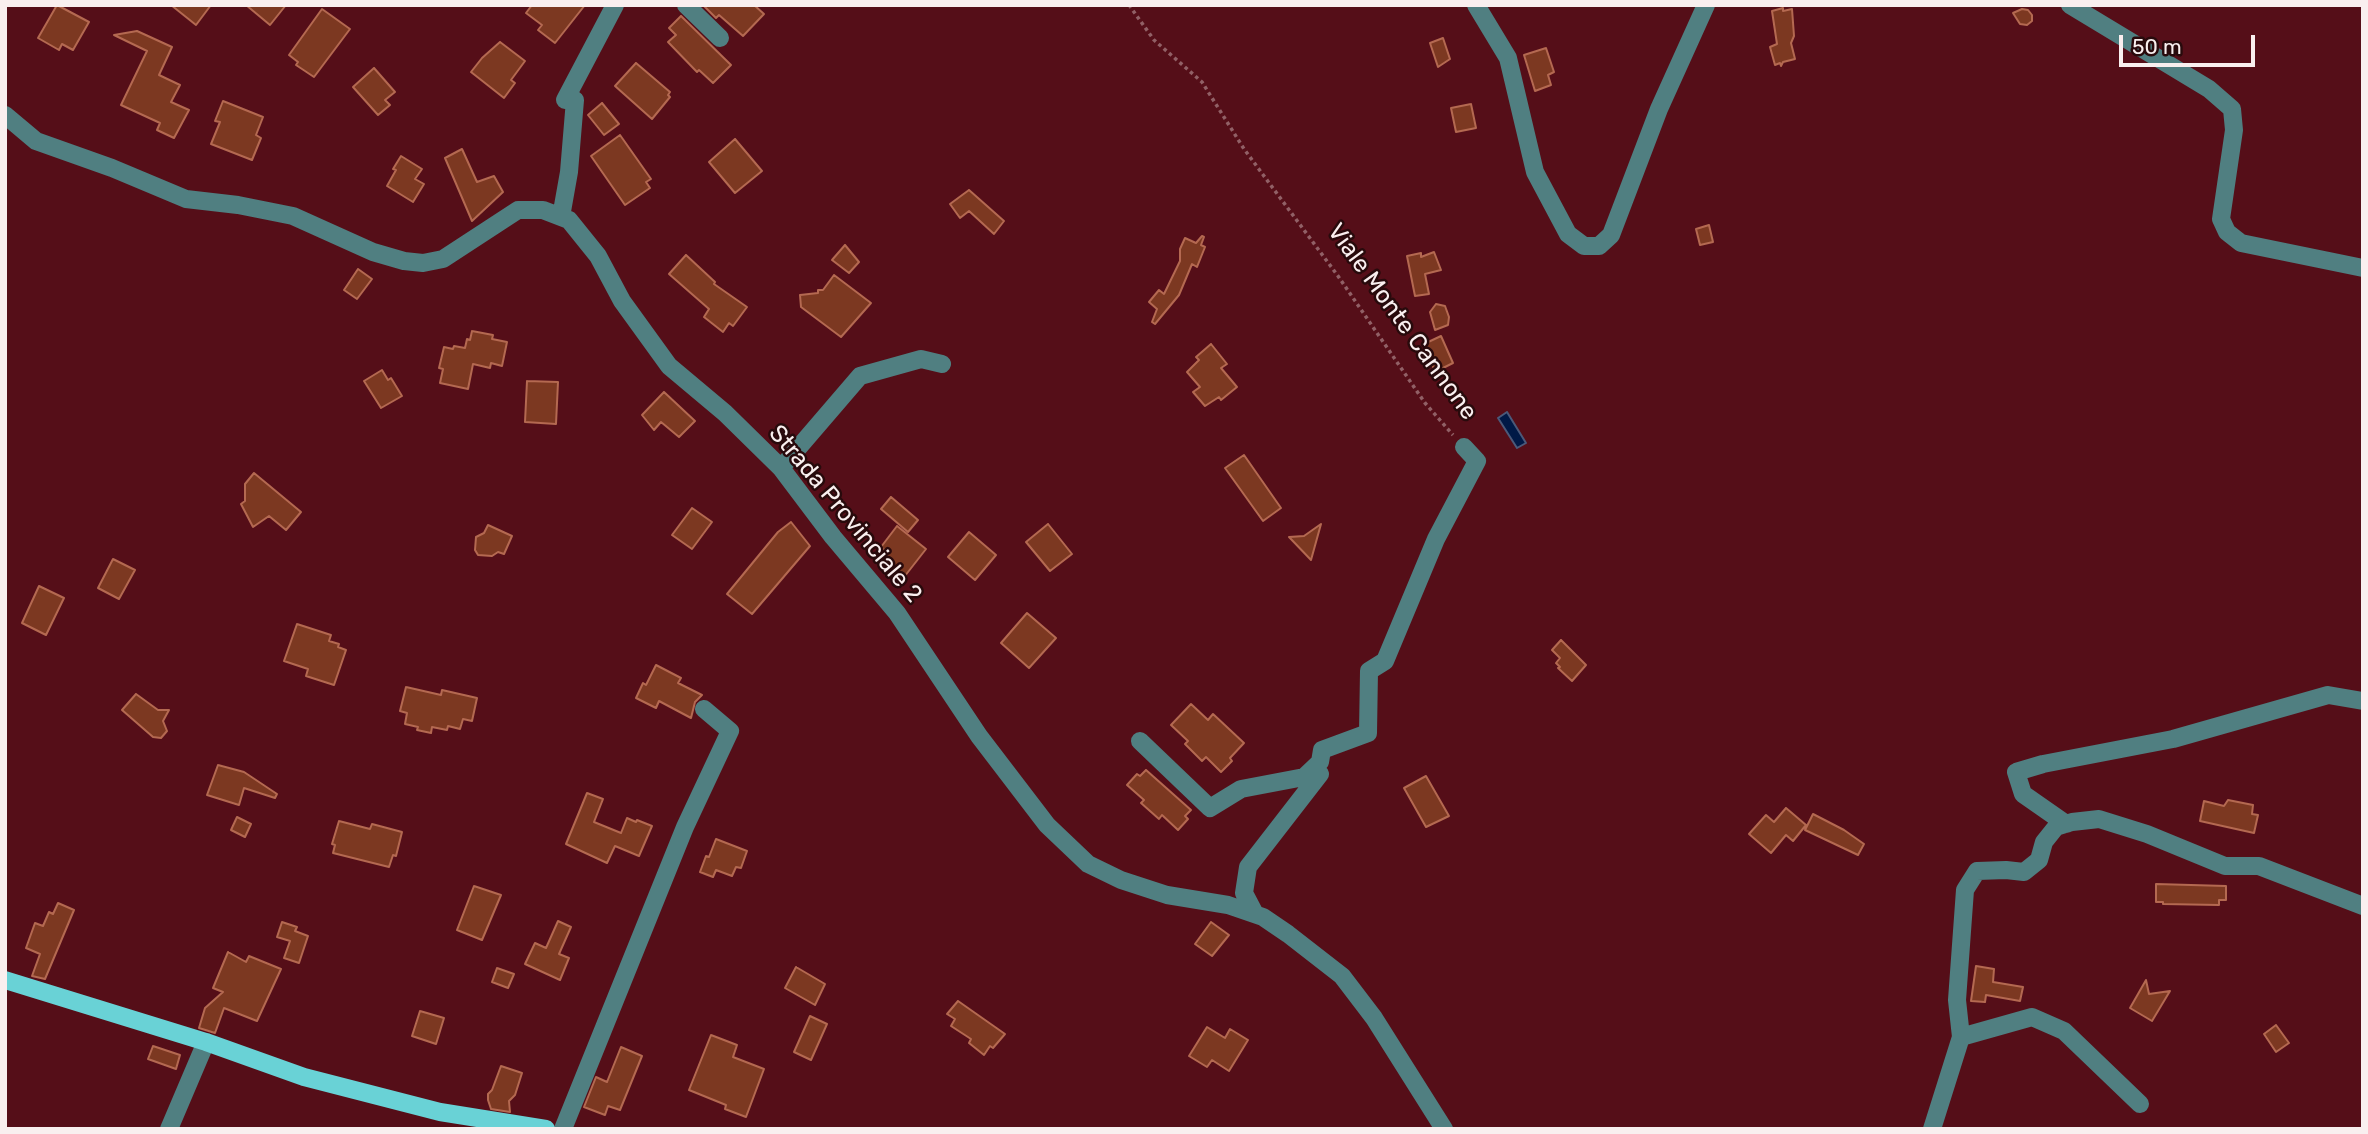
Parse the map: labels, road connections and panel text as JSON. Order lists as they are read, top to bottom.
{
  "streets": {
    "street": ["Viale Monte Cannone", "Strada Provinciale 2"]
  },
  "scale_bar": "50 m"
}
